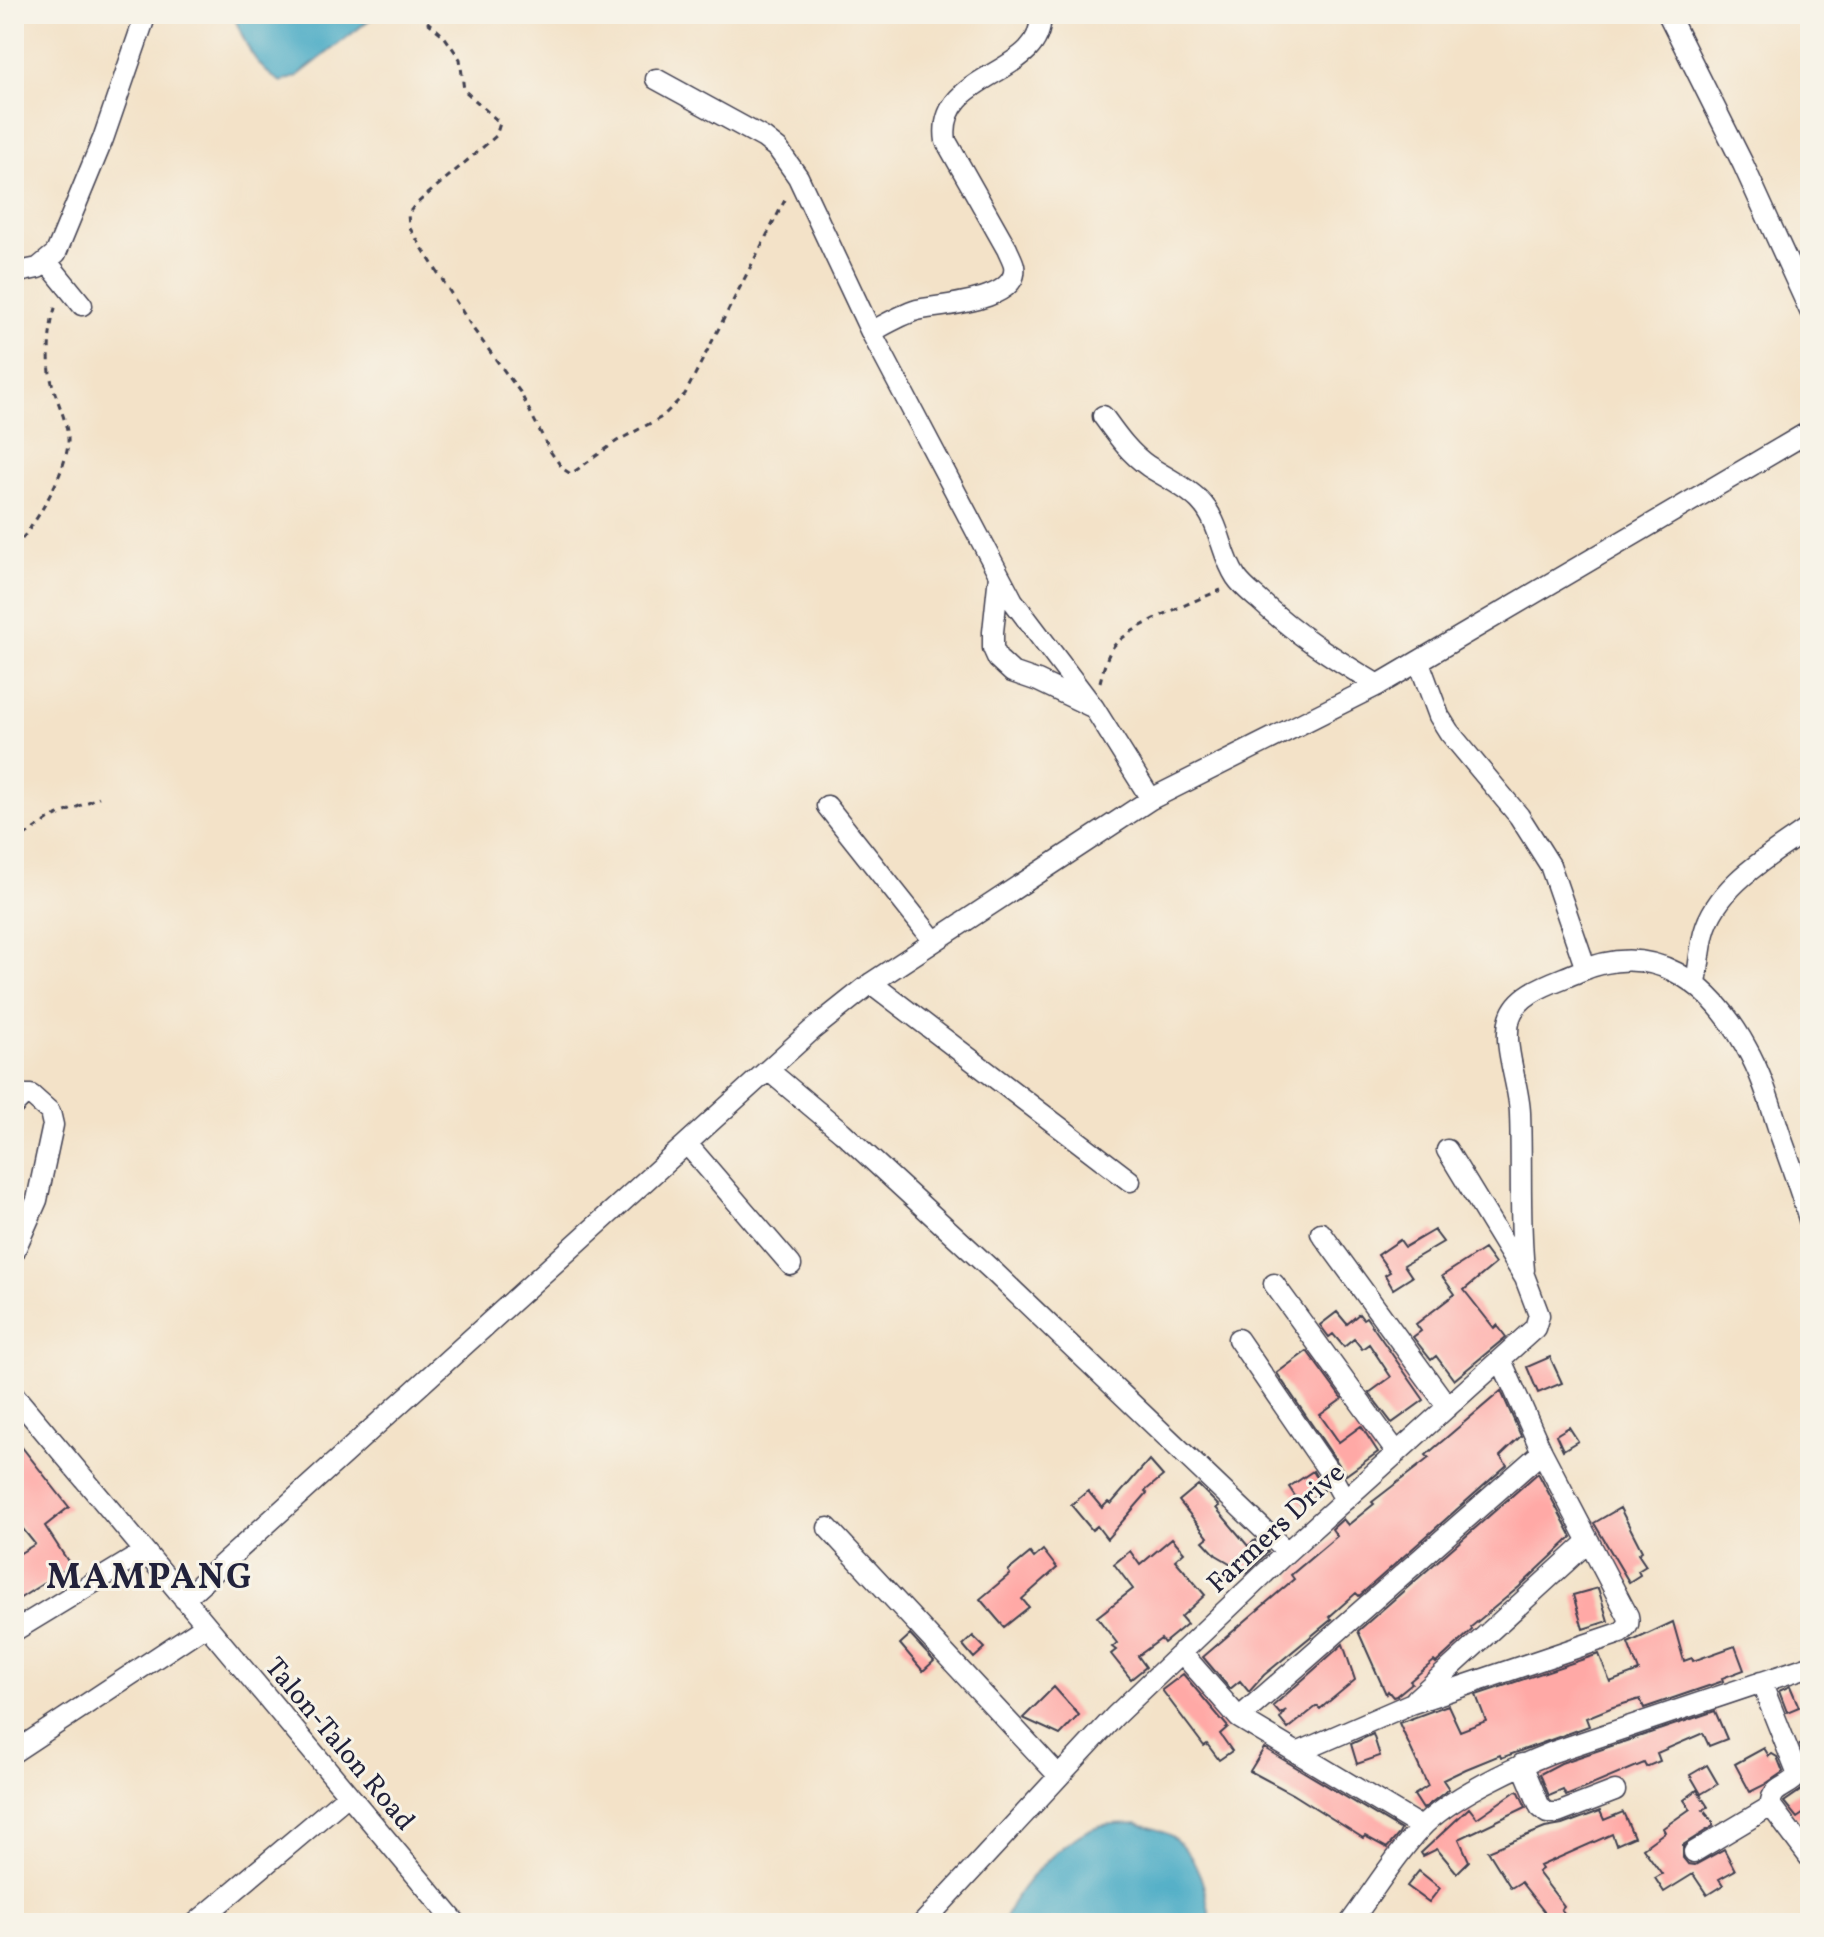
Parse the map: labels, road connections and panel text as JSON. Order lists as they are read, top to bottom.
{
  "streets": {
    "street": ["Farmers Drive", "Talon-Talon Road"]
  },
  "districts": ["MAMPANG"]
}
